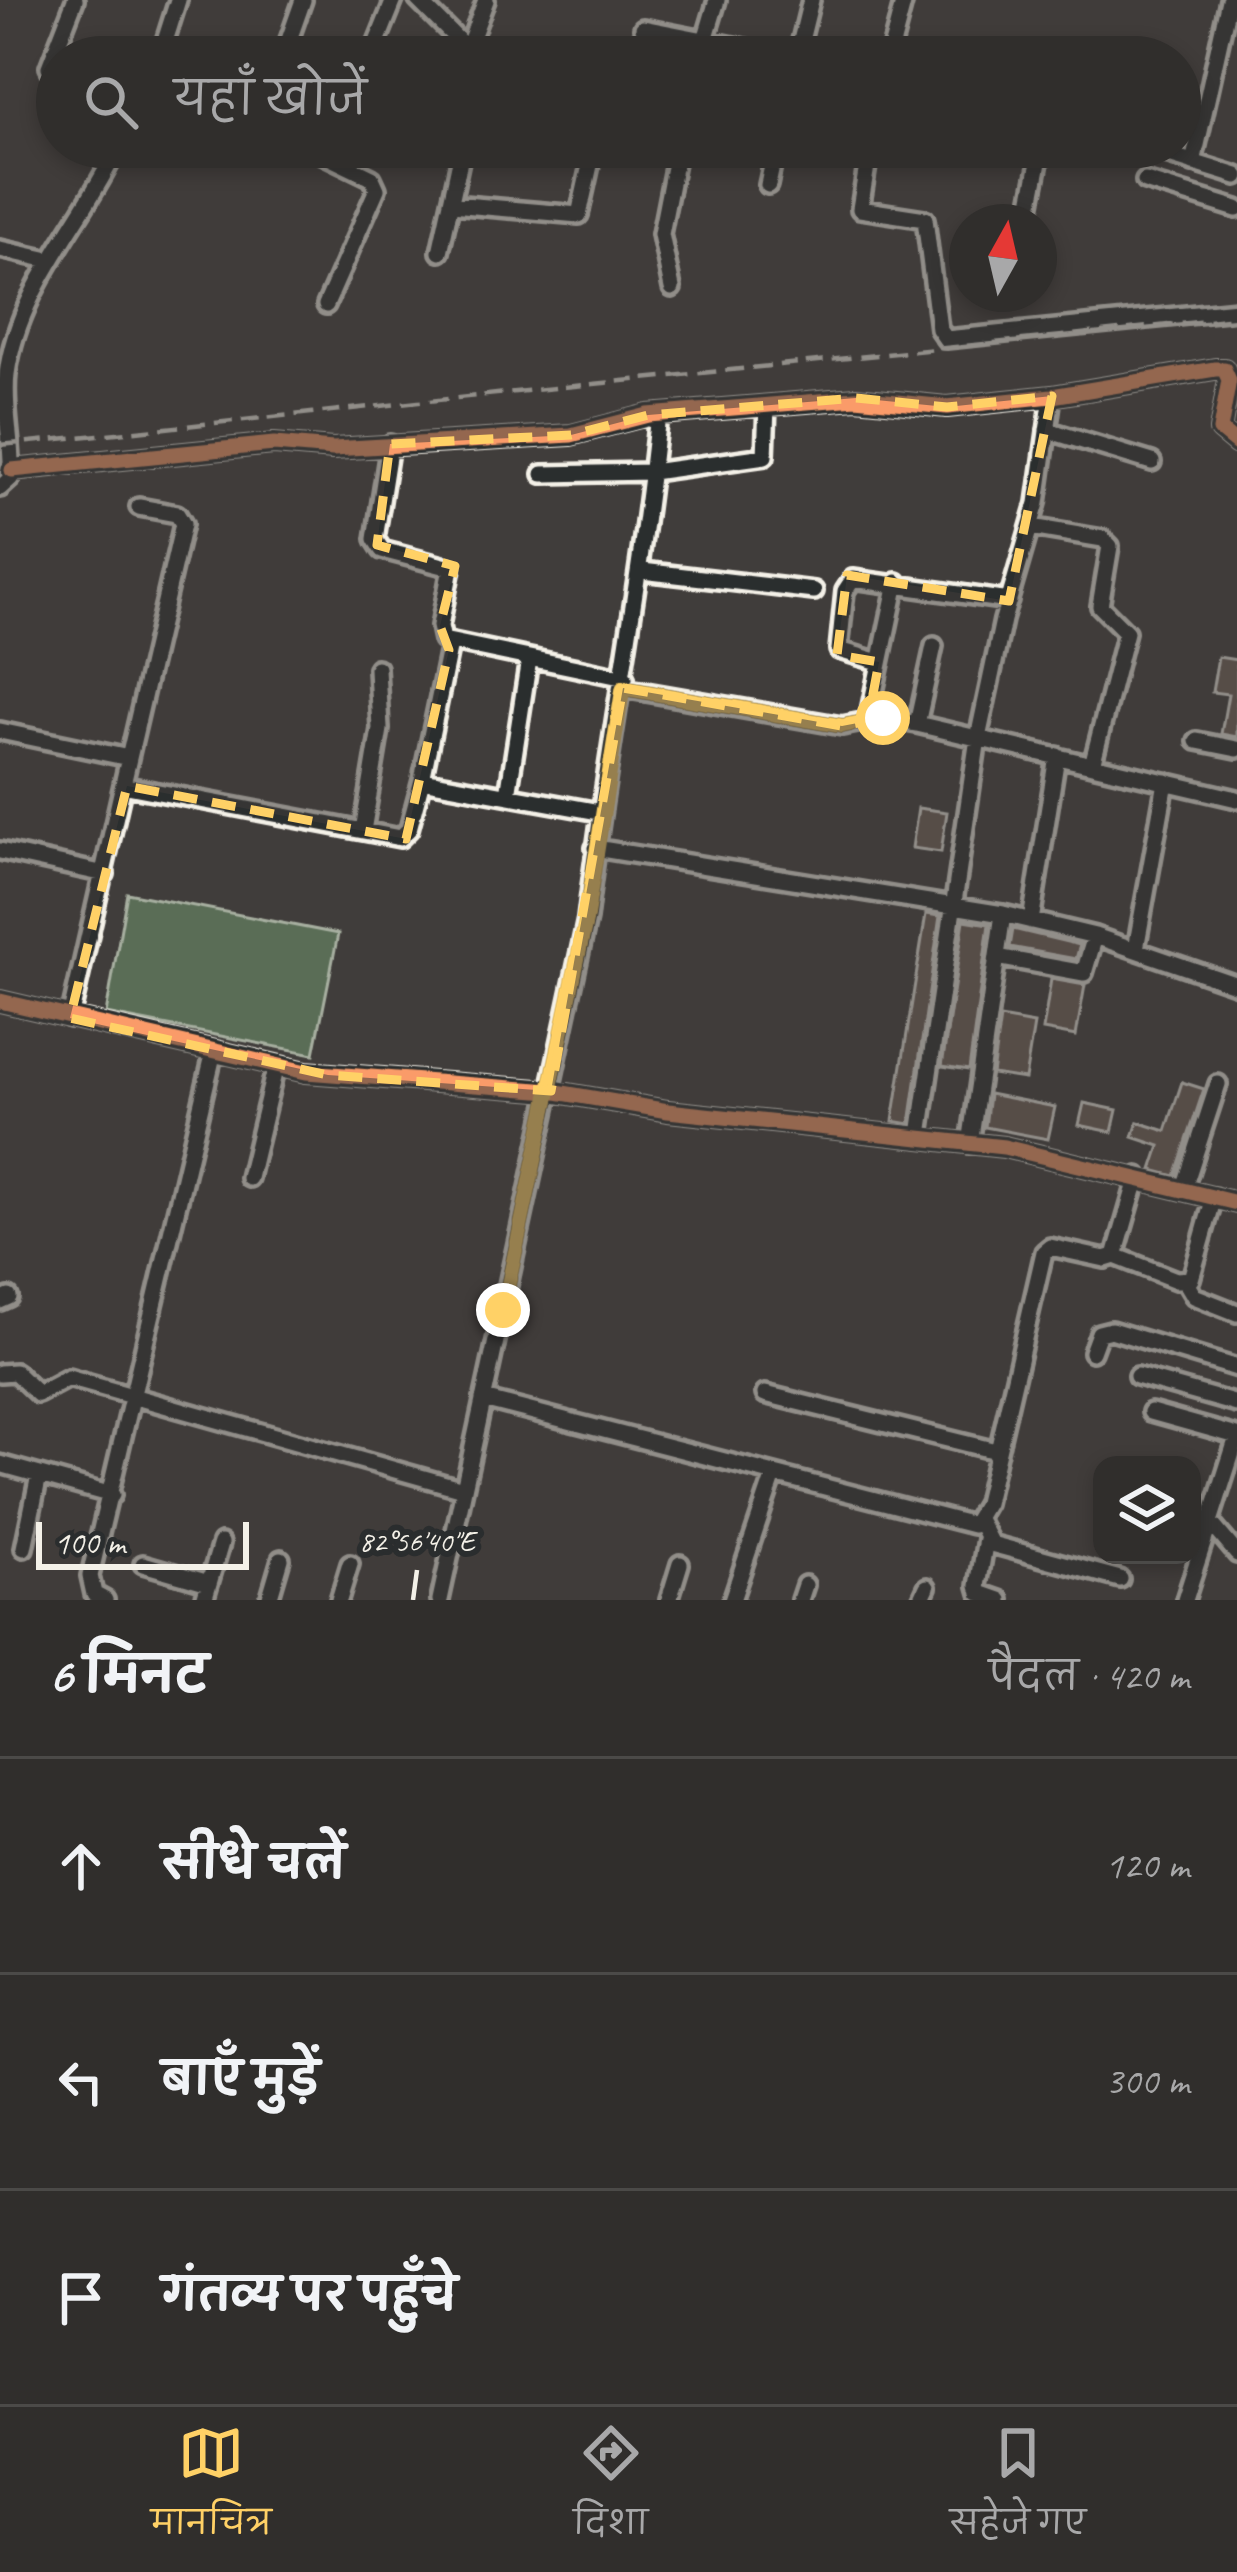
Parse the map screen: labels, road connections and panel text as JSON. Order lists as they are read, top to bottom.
{
  "scale_bar": "100 m",
  "north": "top",
  "page": {
    "search": "यहाँ खोजें",
    "scale": "100 m",
    "heading": ["6 मिनट", "पैदल · 420 m"],
    "list": [
      ["सीधे चलें", "120 m"],
      ["बाएँ मुड़ें", "300 m"],
      "गंतव्य पर पहुँचे"
    ],
    "nav": ["मानचित्र", "दिशा", "सहेजे गए"]
  },
  "coordinates": ["82°56'40\"E"]
}
